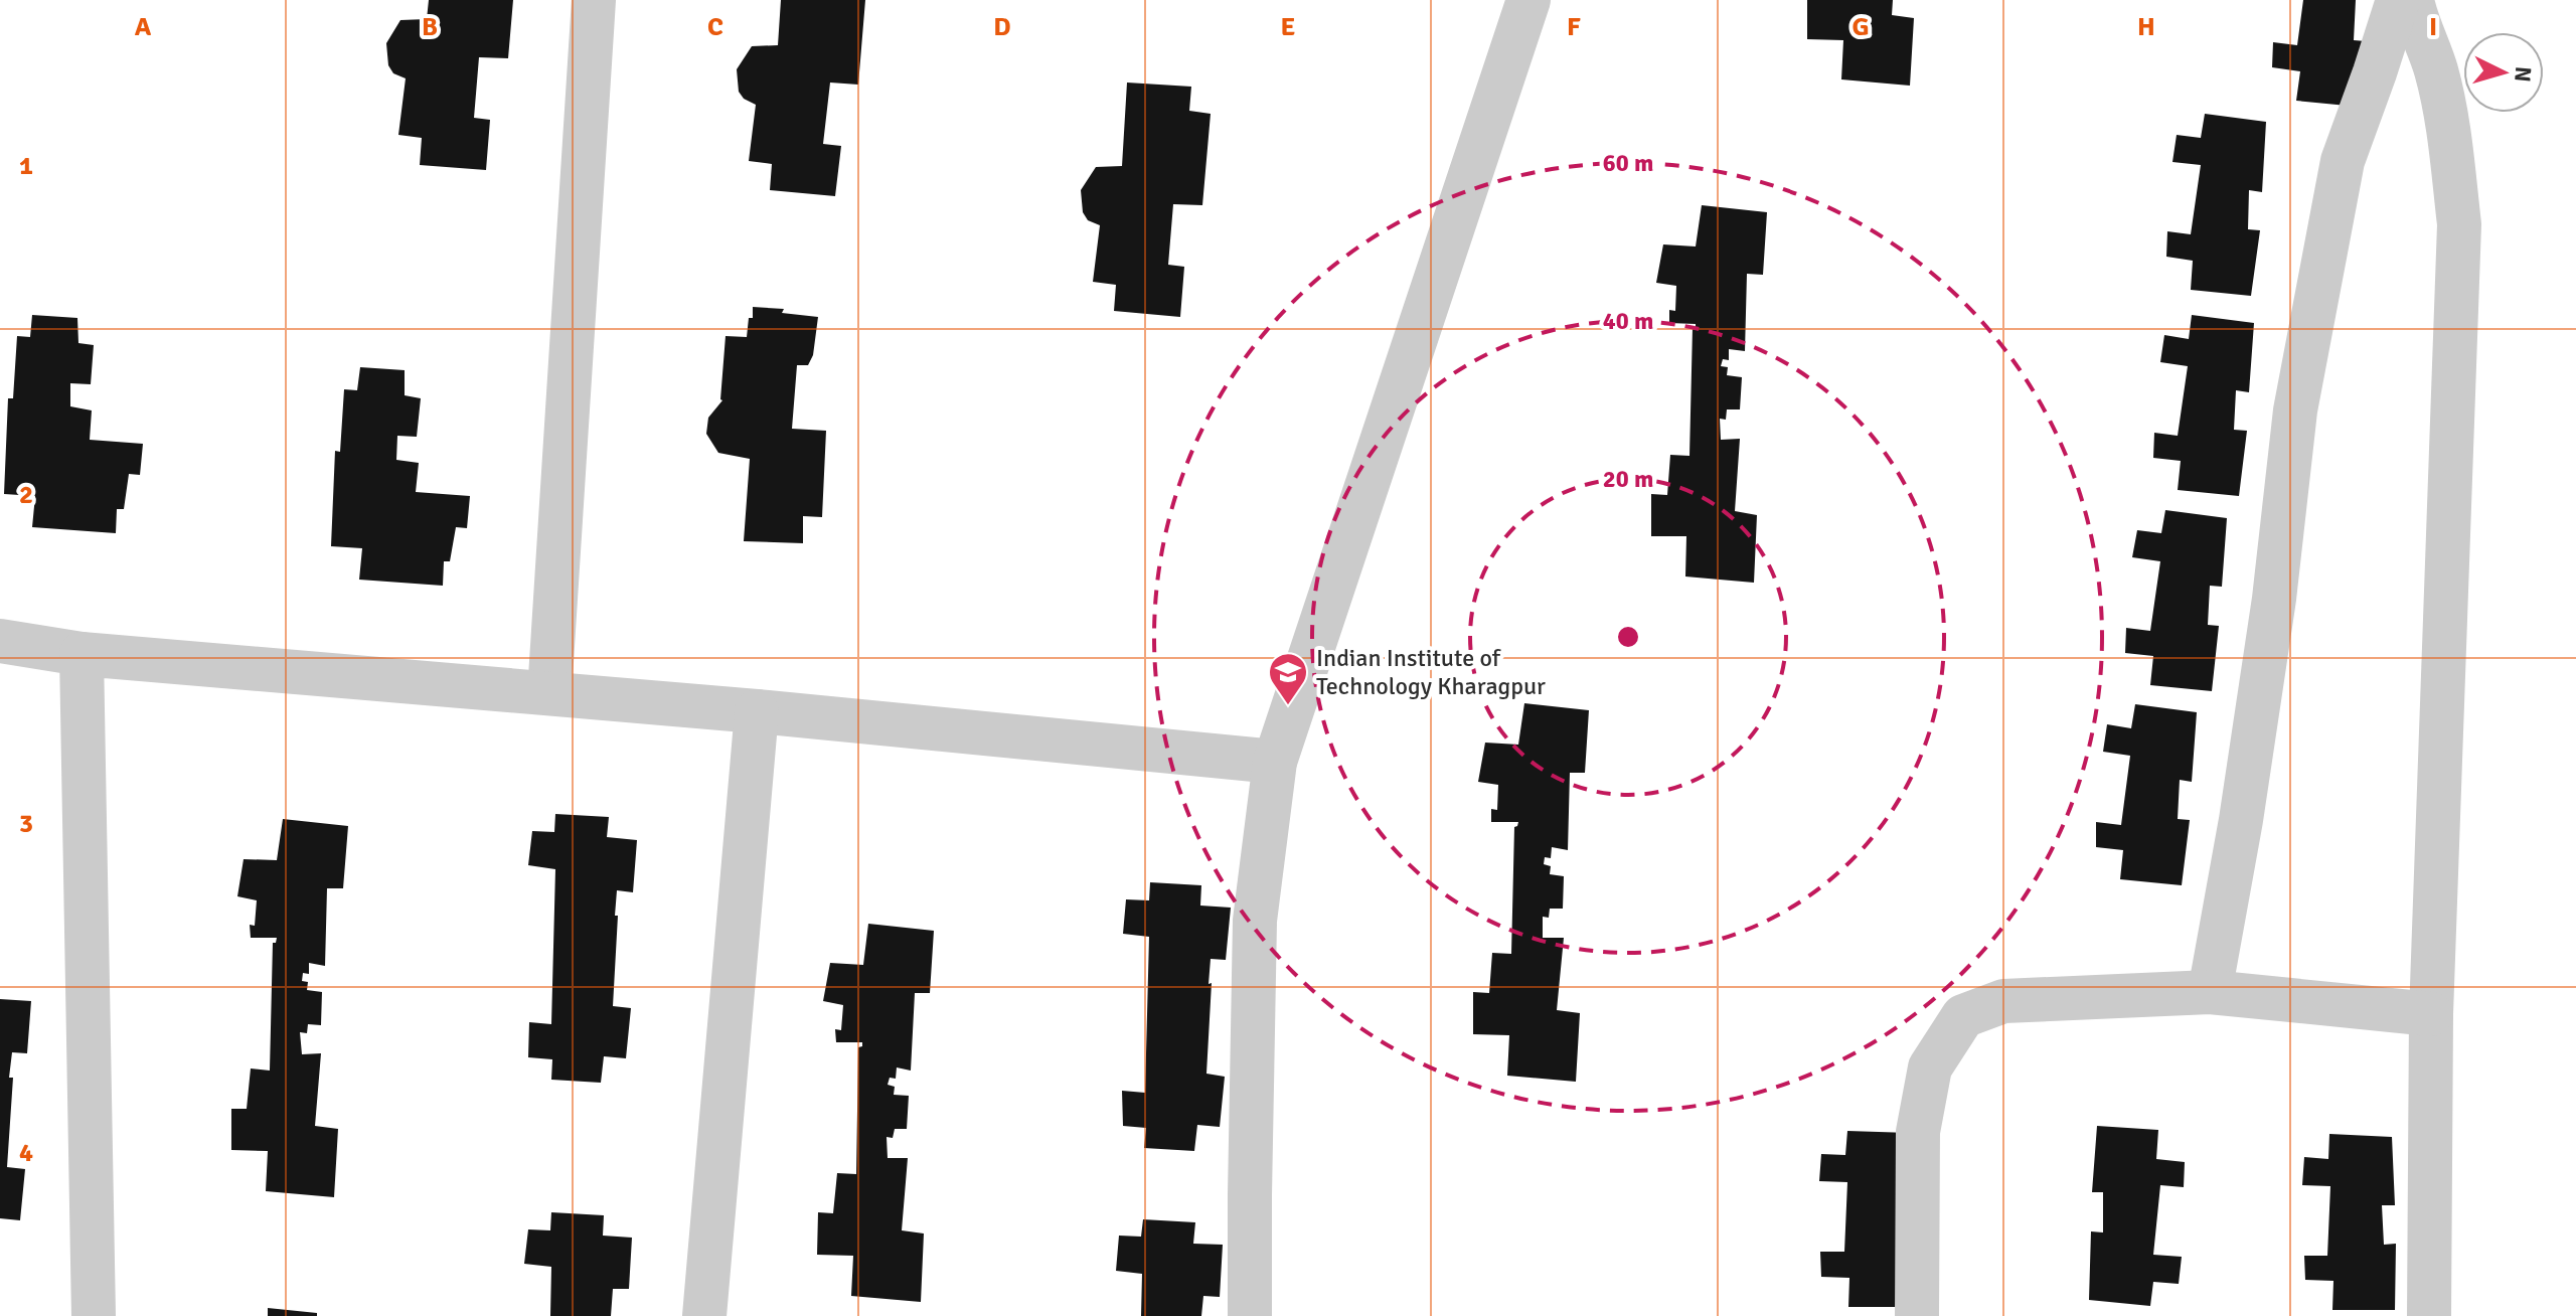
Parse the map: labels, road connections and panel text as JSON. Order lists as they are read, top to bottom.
{
  "places": {
    "school or university": ["Indian Institute of Technology Kharagpur"]
  },
  "north": "right",
  "grid": {
    "columns": [
      "A",
      "B",
      "C",
      "D",
      "E",
      "F",
      "G",
      "H",
      "I"
    ],
    "rows": [
      "1",
      "2",
      "3",
      "4"
    ]
  },
  "rings": ["60 m", "40 m", "20 m"]
}
